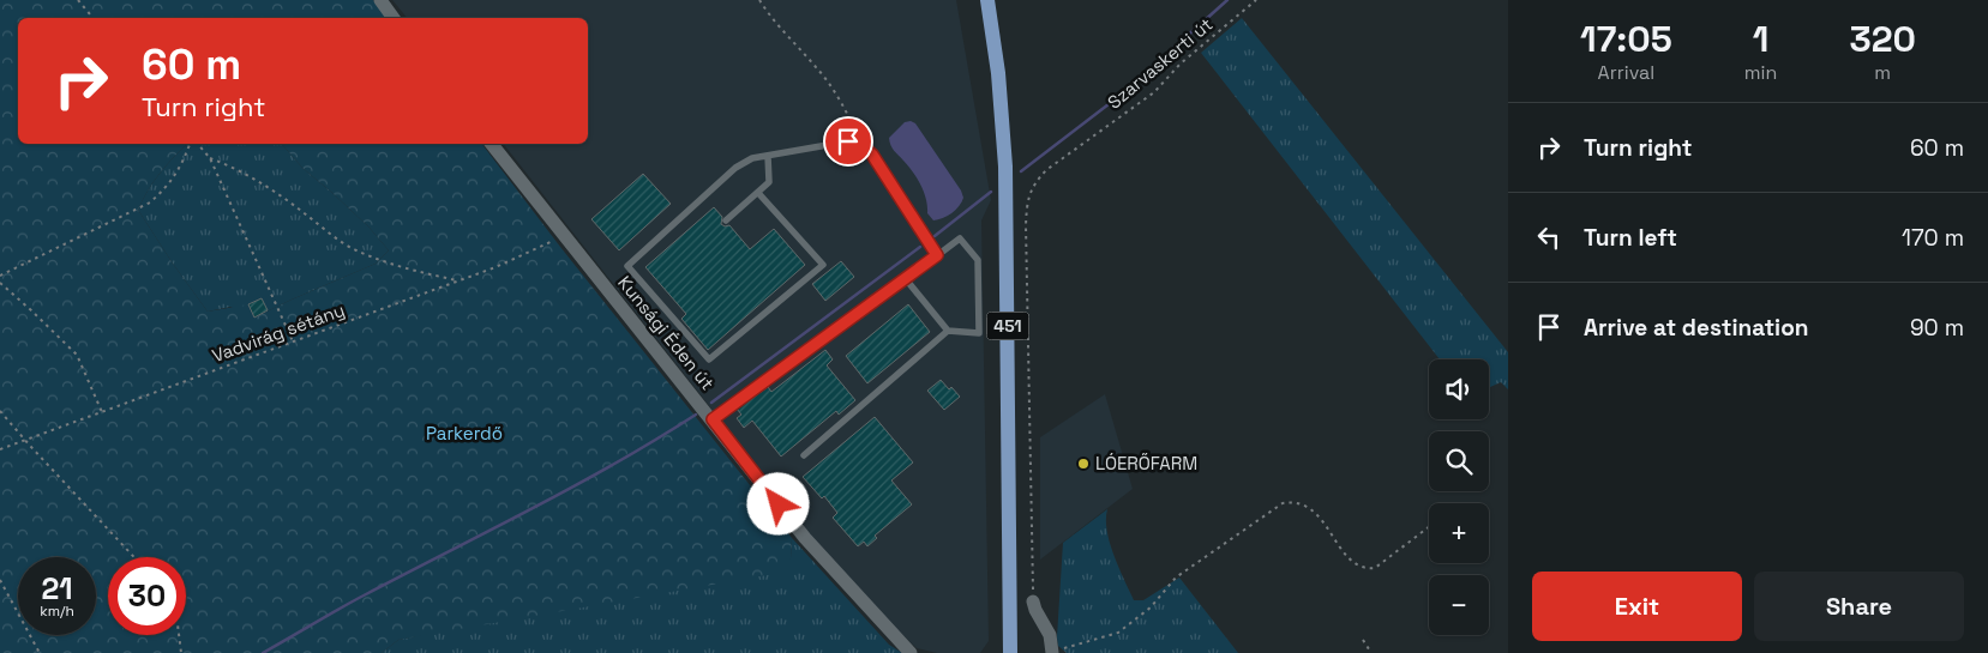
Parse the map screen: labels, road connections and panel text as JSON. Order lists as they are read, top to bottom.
{
  "streets": {
    "main road": ["451"],
    "street": ["Kunsági Éden út"],
    "path": ["Szarvaskerti út", "Vadvirág sétány"]
  },
  "crossings": [
    ["Vadvirág sétány", "Kunsági Éden út"]
  ],
  "parks": ["Parkerdő"],
  "places": ["LÓERŐFARM"],
  "page": {
    "eta": [
      "17:05",
      "Arrival",
      "1",
      "min",
      "320",
      "m"
    ],
    "turn": ["60 m", "Turn right"],
    "list": [
      {
        "name": "Turn right",
        "value": "60 m"
      },
      {
        "name": "Turn left",
        "value": "170 m"
      },
      {
        "name": "Arrive at destination",
        "value": "90 m"
      }
    ],
    "map_buttons": ["+", "−"],
    "speed": "21 km/h",
    "limit": "30",
    "buttons": ["Exit", "Share"]
  }
}
